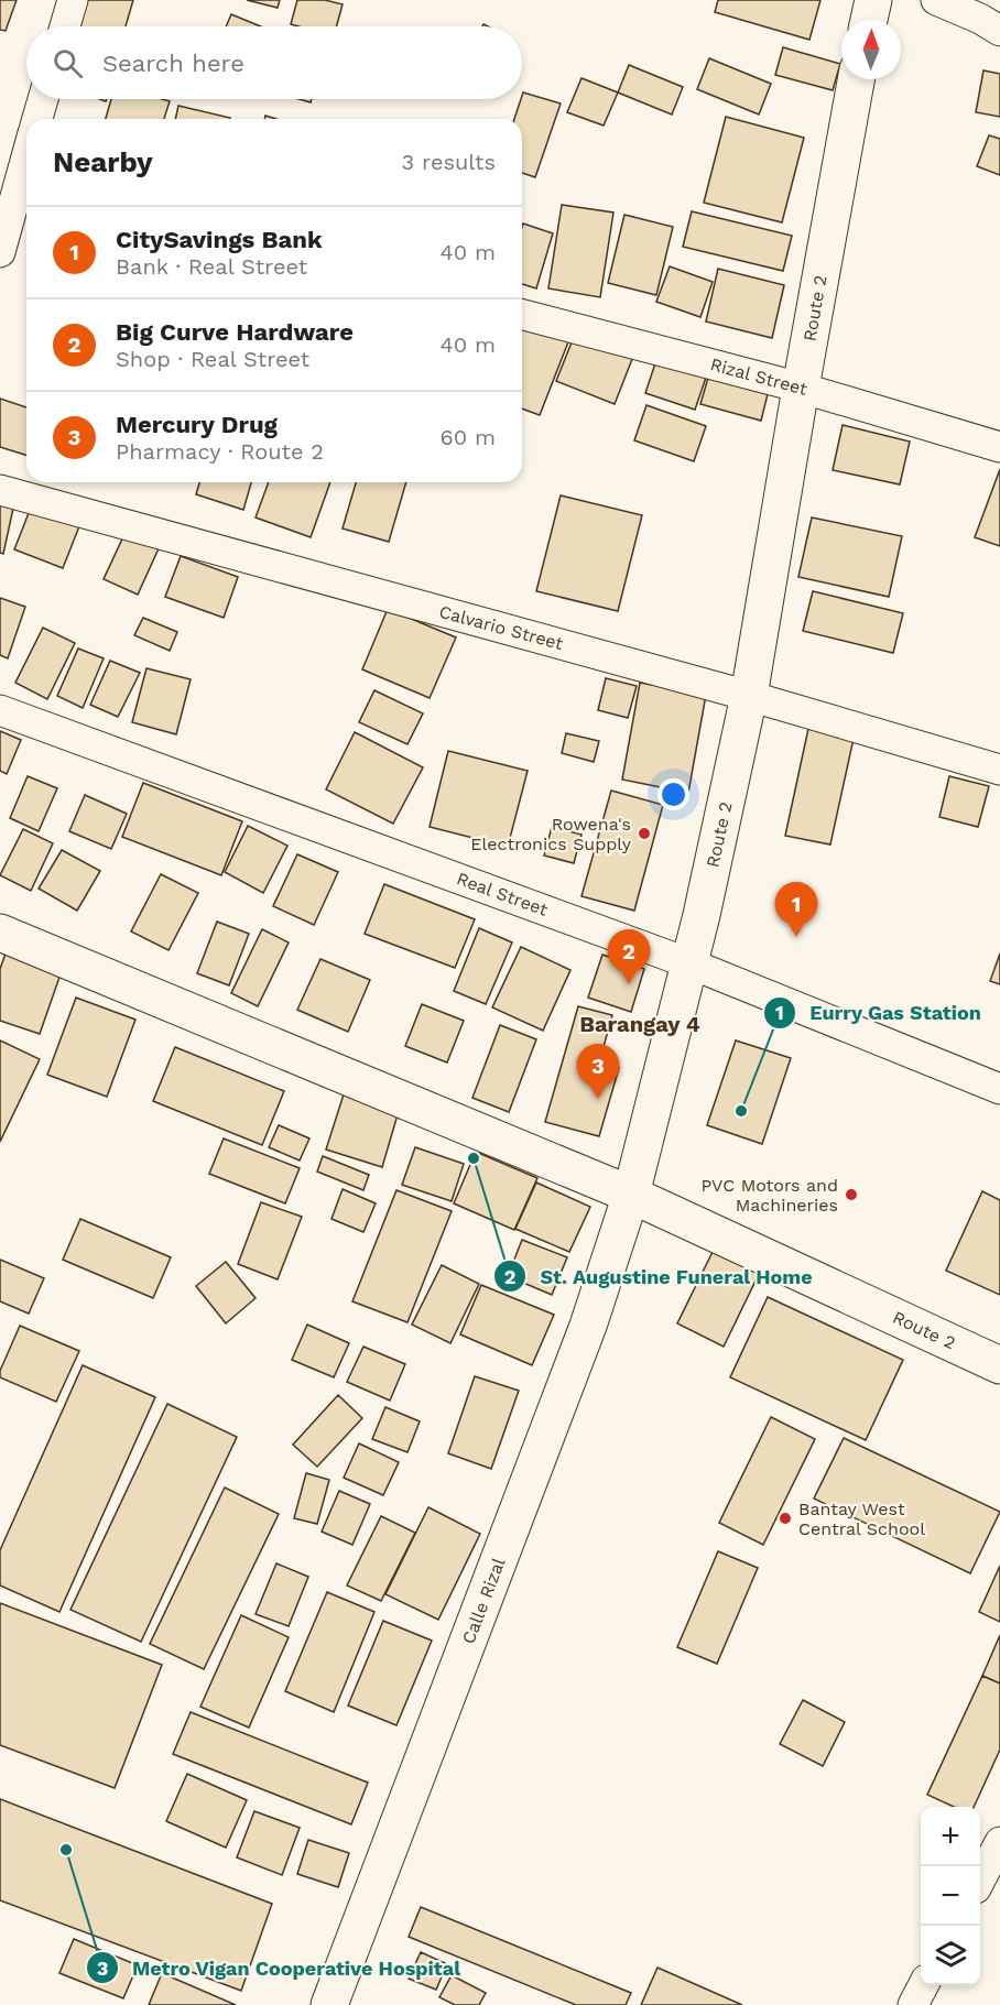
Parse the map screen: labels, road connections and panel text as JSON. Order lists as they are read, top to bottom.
{
  "streets": {
    "main road": ["Route 2", "Calle Rizal"],
    "street": ["Rizal Street", "Calvario Street", "Real Street"]
  },
  "crossings": [
    ["Route 2", "Rizal Street"],
    ["Route 2", "Calvario Street"],
    ["Route 2", "Real Street"],
    ["Route 2", "Calle Rizal"]
  ],
  "districts": ["Barangay 4"],
  "places": [
    "Rowena's Electronics Supply",
    "Eurry Gas Station",
    "St. Augustine Funeral Home",
    "PVC Motors and Machineries",
    "Bantay West Central School",
    "Metro Vigan Cooperative Hospital"
  ],
  "north": "top",
  "page": {
    "search": "Search here",
    "heading": ["Nearby", "3 results"],
    "list": [
      {
        "mark": "1",
        "name": "CitySavings Bank",
        "note": "Bank · Real Street",
        "value": "40 m"
      },
      {
        "mark": "2",
        "name": "Big Curve Hardware",
        "note": "Shop · Real Street",
        "value": "40 m"
      },
      {
        "mark": "3",
        "name": "Mercury Drug",
        "note": "Pharmacy · Route 2",
        "value": "60 m"
      }
    ],
    "pins": ["1", "2", "3"],
    "map_buttons": ["+", "−"]
  }
}
